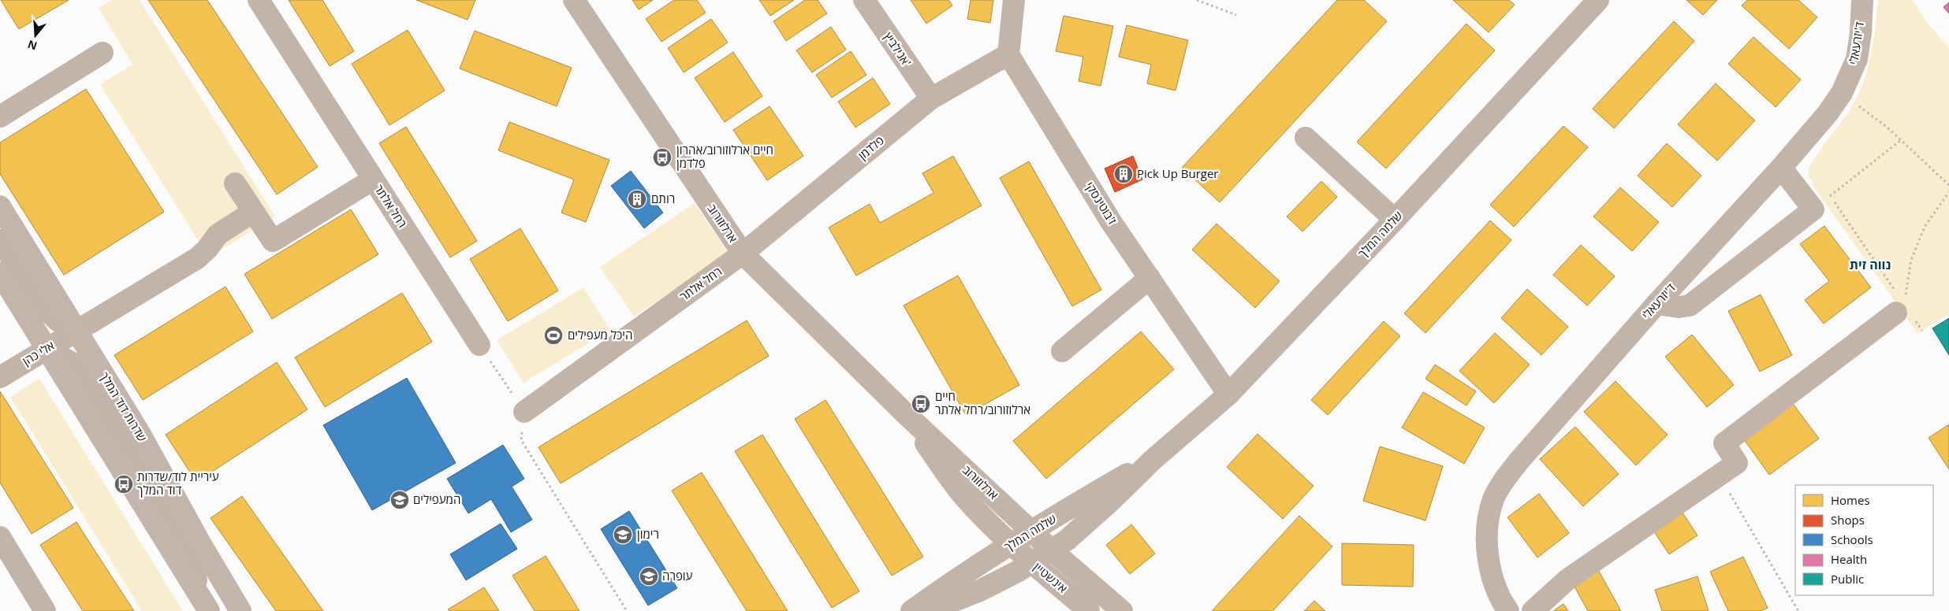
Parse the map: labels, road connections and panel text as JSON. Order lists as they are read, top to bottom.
{
  "streets": {
    "main road": ["שדרות דוד המלך"],
    "street": [
      "ד'יזרעאלי",
      "אנילביץ'",
      "פלדמן",
      "ז'בוטינסקי",
      "רחל אלתר",
      "ארלוזורוב",
      "שלמה המלך",
      "אלי כהן",
      "אינשטיין"
    ]
  },
  "crossings": [
    ["אנילביץ'", "פלדמן"],
    ["פלדמן", "ז'בוטינסקי"],
    ["פלדמן", "רחל אלתר"],
    ["פלדמן", "ארלוזורוב"],
    ["ז'בוטינסקי", "שלמה המלך"],
    ["רחל אלתר", "ארלוזורוב"],
    ["ארלוזורוב", "שלמה המלך"],
    ["ארלוזורוב", "אינשטיין"],
    ["שלמה המלך", "אינשטיין"],
    ["אלי כהן", "שדרות דוד המלך"]
  ],
  "districts": ["נווה זית"],
  "places": {
    "bus stop": ["חיים ארלוזורוב/אהרון פלדמן", "חיים ארלוזורוב/רחל אלתר", "עיריית לוד/שדרות דוד המלך"],
    "building": ["Pick Up Burger", "רותם"],
    "sports": ["היכל מעפילים"],
    "school or university": ["המעפילים", "רימון", "עופרה"]
  },
  "legend": [
    "Homes",
    "Shops",
    "Schools",
    "Health",
    "Public"
  ],
  "north": "bottom"
}
